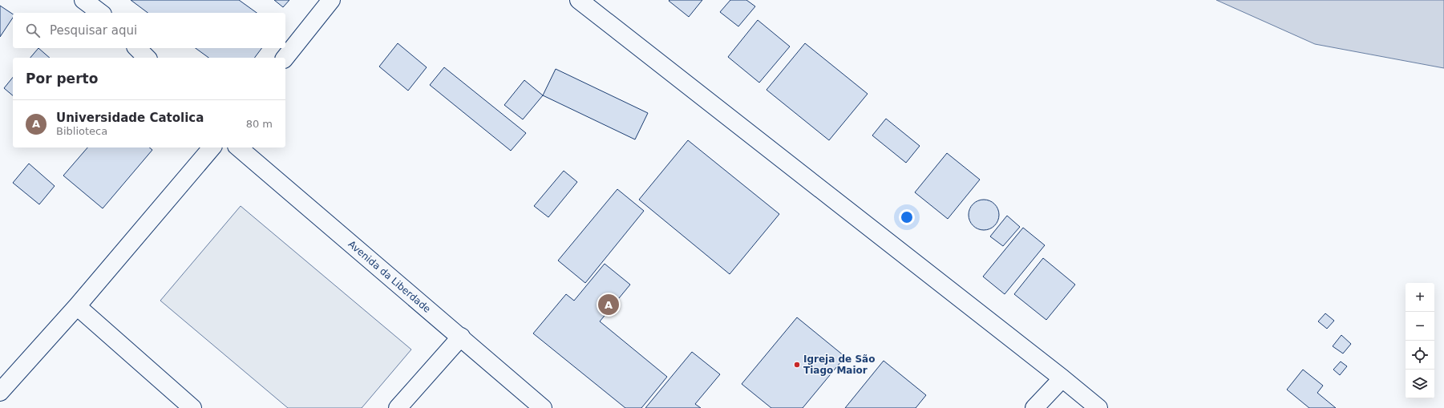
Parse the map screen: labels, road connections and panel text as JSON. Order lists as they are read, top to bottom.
{
  "streets": {
    "street": ["Avenida da Liberdade"]
  },
  "places": ["Igreja de São Tiago Maior"],
  "page": {
    "search": "Pesquisar aqui",
    "heading": "Por perto",
    "list": [
      {
        "mark": "A",
        "name": "Universidade Catolica",
        "note": "Biblioteca",
        "value": "80 m"
      }
    ],
    "map_buttons": ["+", "−"],
    "pins": "A"
  }
}
